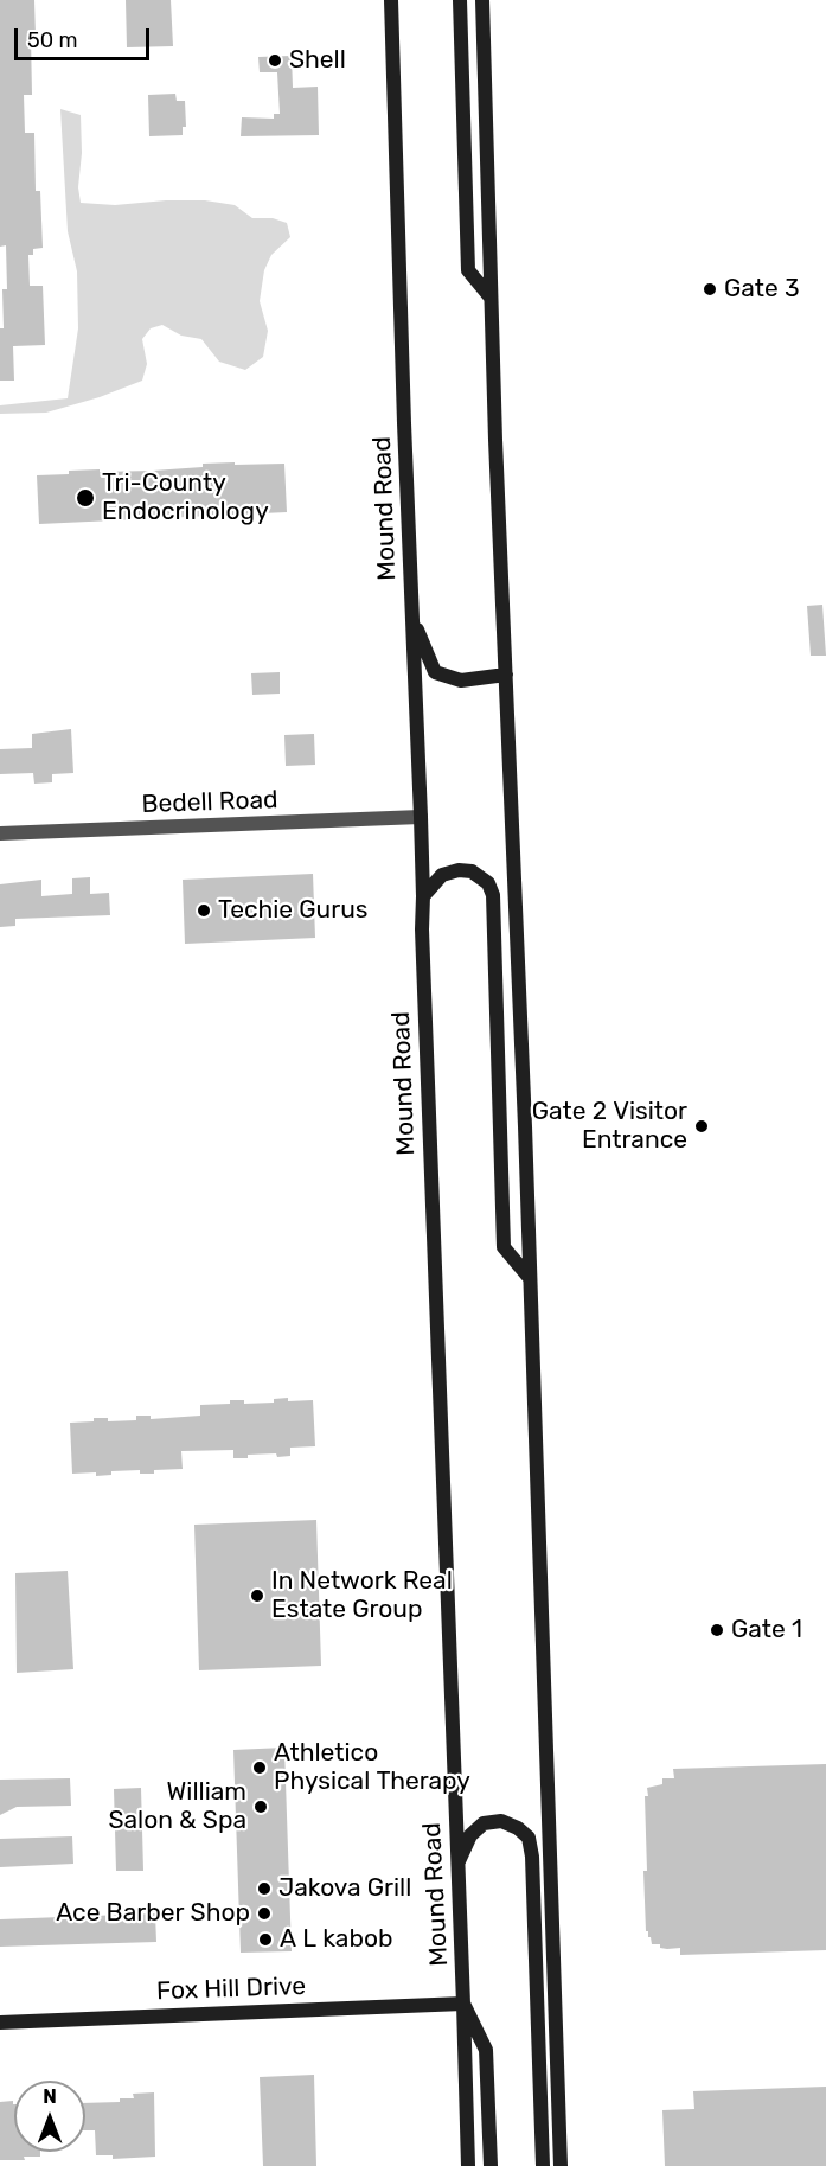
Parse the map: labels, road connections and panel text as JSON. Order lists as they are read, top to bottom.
{
  "streets": {
    "main road": ["Mound Road", "Fox Hill Drive"],
    "street": ["Bedell Road"]
  },
  "crossings": [
    ["Mound Road", "Bedell Road"],
    ["Mound Road", "Fox Hill Drive"]
  ],
  "places": [
    "Shell",
    "Gate 3",
    "Tri-County Endocrinology",
    "Techie Gurus",
    "Gate 2 Visitor Entrance",
    "In Network Real Estate Group",
    "Gate 1",
    "Athletico Physical Therapy",
    "William Salon & Spa",
    "Jakova Grill",
    "Ace Barber Shop",
    "A L kabob"
  ],
  "scale_bar": "50 m",
  "north": "top"
}
